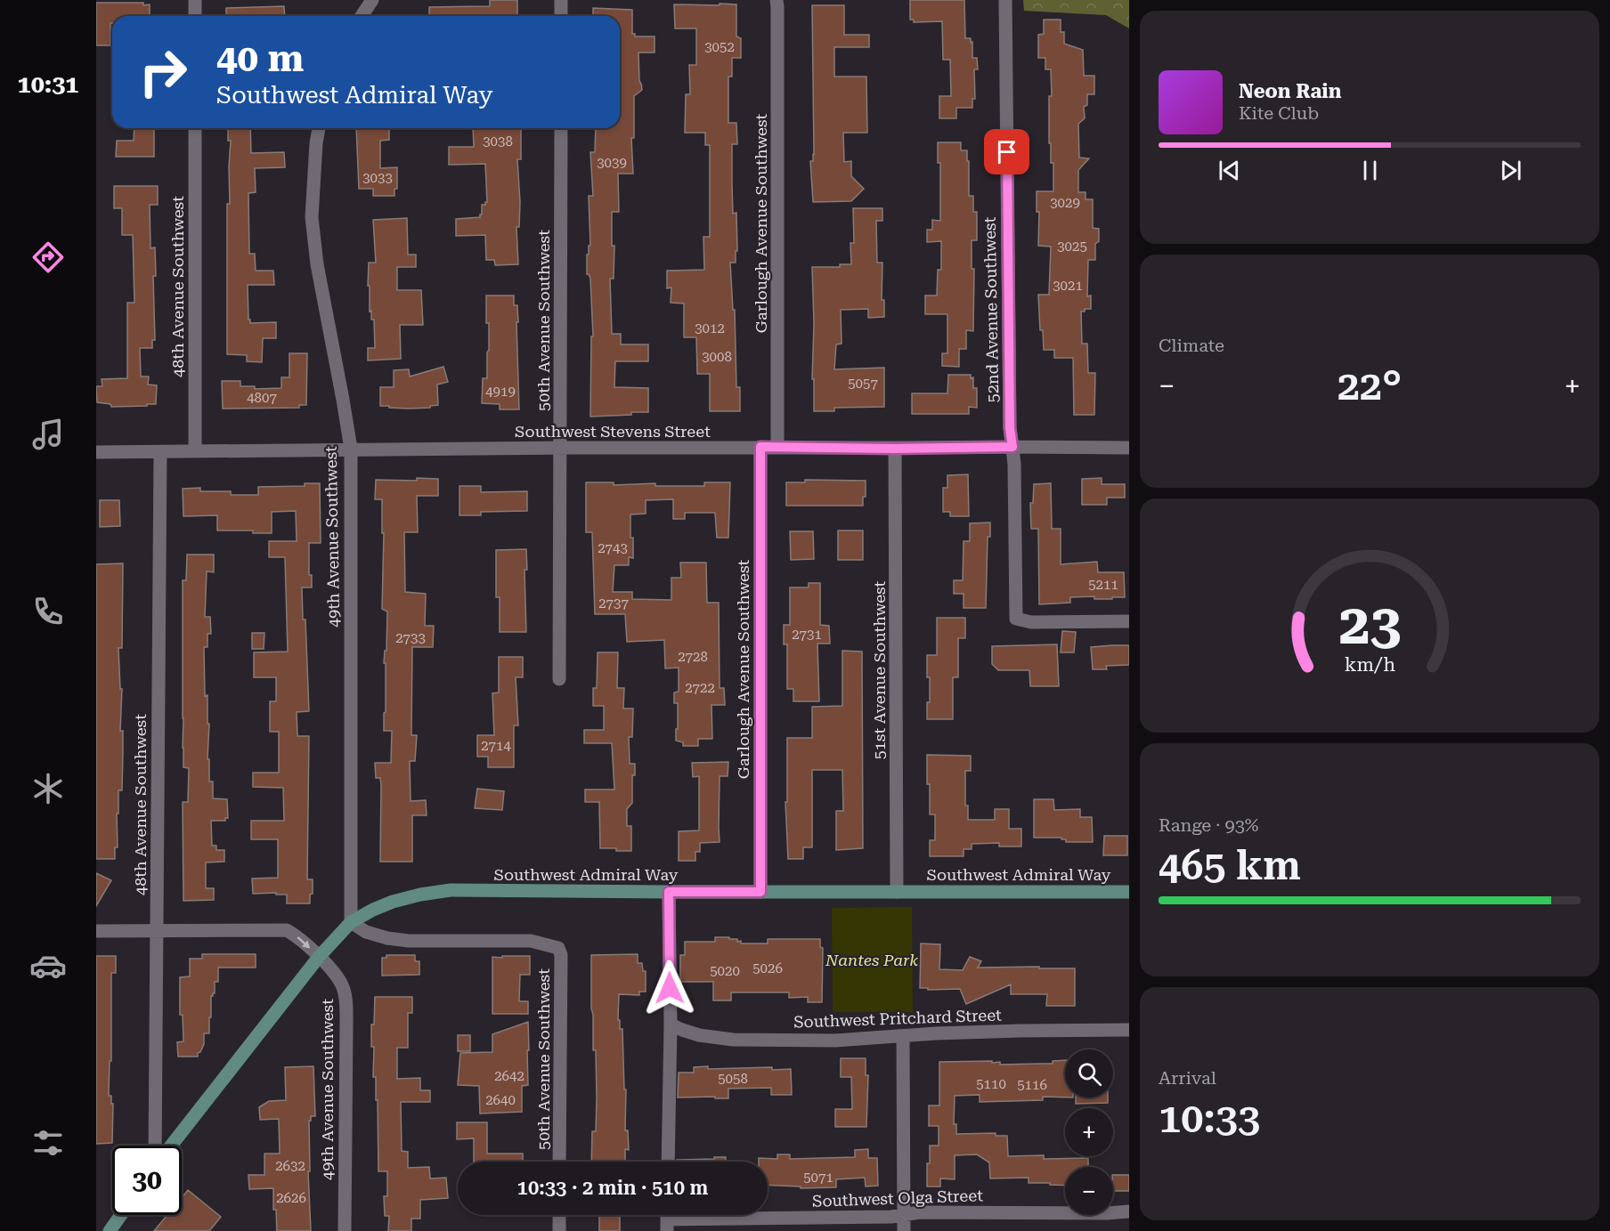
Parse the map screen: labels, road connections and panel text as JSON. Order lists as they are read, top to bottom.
{
  "streets": {
    "main road": ["Southwest Admiral Way"],
    "street": [
      "Garlough Avenue Southwest",
      "48th Avenue Southwest",
      "52nd Avenue Southwest",
      "50th Avenue Southwest",
      "Southwest Stevens Street",
      "49th Avenue Southwest",
      "51st Avenue Southwest",
      "Southwest Pritchard Street",
      "Southwest Olga Street"
    ]
  },
  "crossings": [
    ["Garlough Avenue Southwest", "Southwest Stevens Street"],
    ["Garlough Avenue Southwest", "Southwest Admiral Way"],
    ["48th Avenue Southwest", "Southwest Stevens Street"],
    ["48th Avenue Southwest", "49th Avenue Southwest"],
    ["52nd Avenue Southwest", "Southwest Stevens Street"],
    ["50th Avenue Southwest", "Southwest Stevens Street"],
    ["50th Avenue Southwest", "49th Avenue Southwest"],
    ["50th Avenue Southwest", "Southwest Admiral Way"],
    ["Southwest Stevens Street", "49th Avenue Southwest"],
    ["Southwest Stevens Street", "51st Avenue Southwest"],
    ["49th Avenue Southwest", "Southwest Admiral Way"],
    ["51st Avenue Southwest", "Southwest Admiral Way"]
  ],
  "parks": ["Nantes Park"],
  "house_numbers": [
    "3052",
    "3038",
    "3039",
    "3033",
    "3029",
    "3025",
    "3021",
    "3012",
    "3008",
    "5057",
    "4919",
    "4807",
    "2743",
    "5211",
    "2737",
    "2731",
    "2733",
    "2728",
    "2722",
    "2714",
    "5026",
    "5020",
    "2642",
    "5058",
    "5110",
    "5116",
    "2640",
    "2632",
    "5071",
    "2626"
  ],
  "page": {
    "tabs": "10:31",
    "turn": ["40 m", "Southwest Admiral Way"],
    "song": ["Neon Rain", "Kite Club"],
    "tile": [
      "Climate",
      ["Range · 93%", "465 km"],
      ["Arrival", "10:33"]
    ],
    "heat": ["−", "22°", "+"],
    "map_buttons": ["+", "−"],
    "limit": "30",
    "trip": "10:33 · 2 min · 510 m",
    "gauge": ["23", "km/h"]
  }
}
